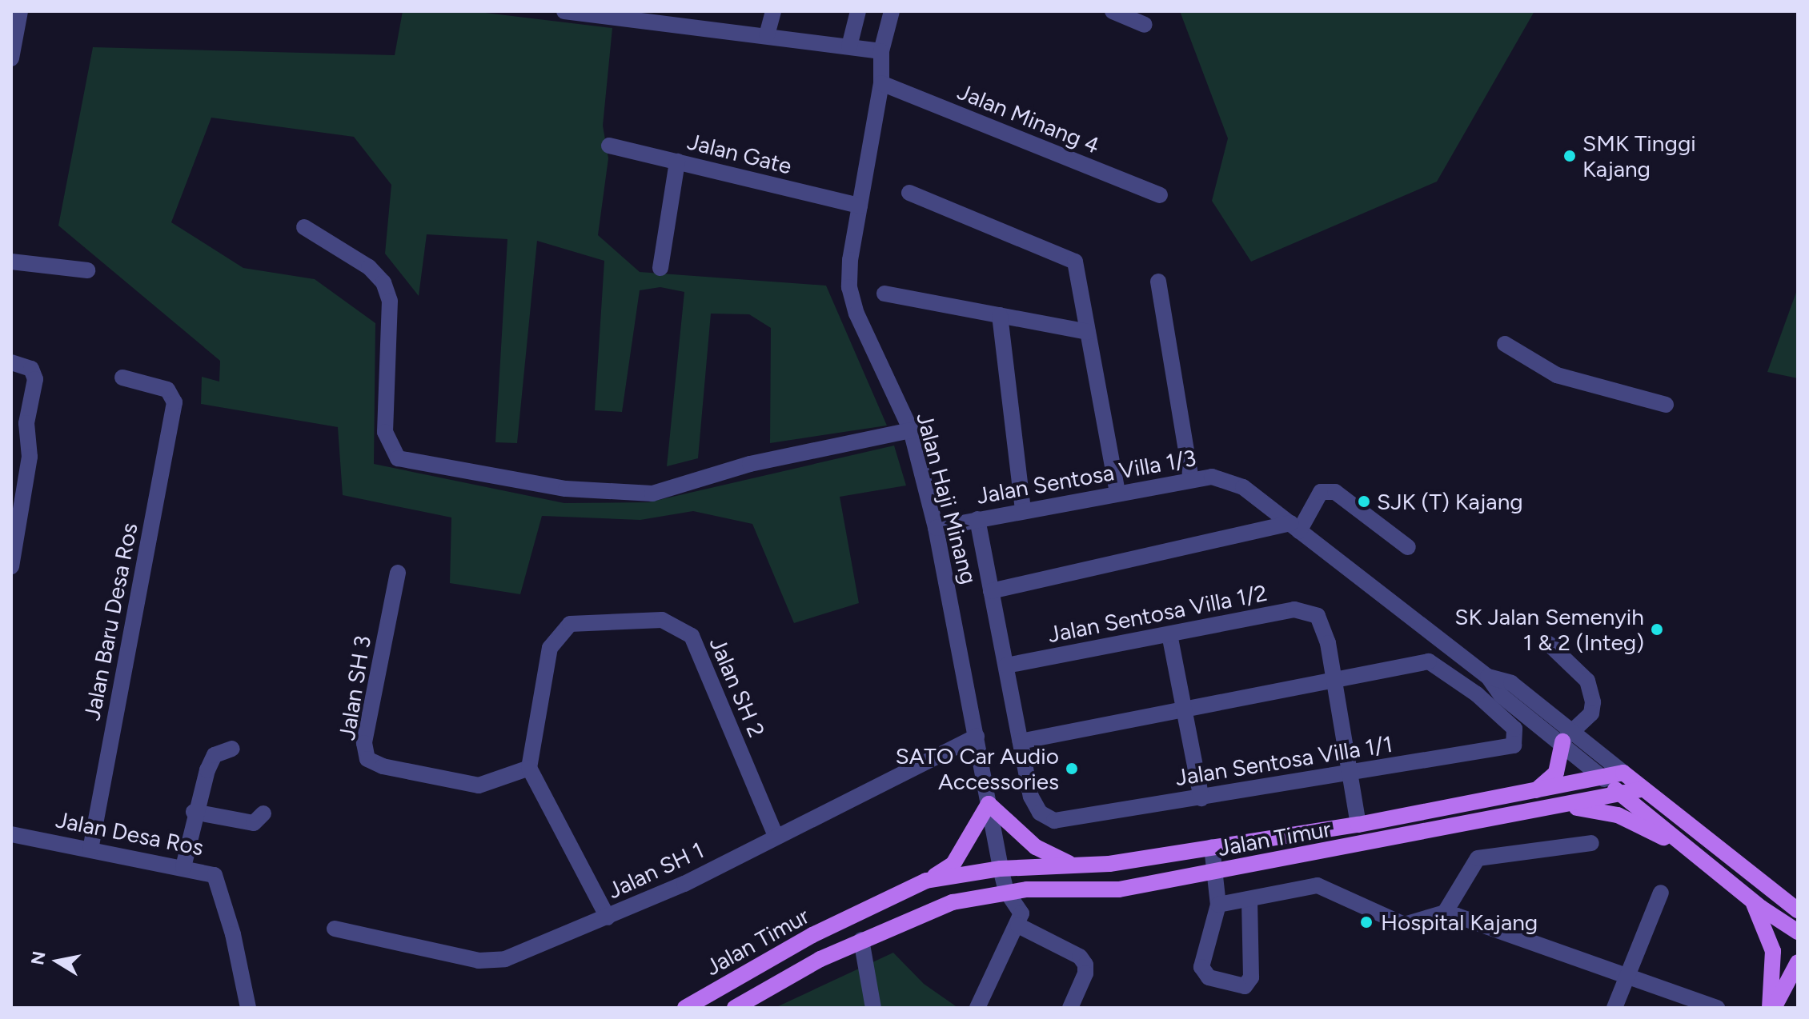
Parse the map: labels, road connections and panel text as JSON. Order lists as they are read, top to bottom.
{
  "streets": {
    "main road": ["Jalan Timur"],
    "street": [
      "Jalan Minang 4",
      "Jalan Gate",
      "Jalan Sentosa Villa 1/3",
      "Jalan Haji Minang",
      "Jalan Sentosa Villa 1/2",
      "Jalan Baru Desa Ros",
      "Jalan SH 2",
      "Jalan SH 3",
      "Jalan Sentosa Villa 1/1",
      "Jalan Desa Ros",
      "Jalan SH 1"
    ]
  },
  "crossings": [
    ["Jalan Minang 4", "Jalan Haji Minang"],
    ["Jalan Gate", "Jalan Haji Minang"],
    ["Jalan Sentosa Villa 1/3", "Jalan Haji Minang"],
    ["Jalan Haji Minang", "Jalan Timur"],
    ["Jalan Haji Minang", "Jalan SH 1"],
    ["Jalan Sentosa Villa 1/2", "Jalan Sentosa Villa 1/1"],
    ["Jalan Baru Desa Ros", "Jalan Desa Ros"],
    ["Jalan SH 2", "Jalan SH 3"],
    ["Jalan SH 2", "Jalan SH 1"]
  ],
  "places": [
    "SMK Tinggi Kajang",
    "SJK (T) Kajang",
    "SK Jalan Semenyih 1 & 2 (Integ)",
    "SATO Car Audio Accessories",
    "Hospital Kajang"
  ],
  "north": "left"
}
